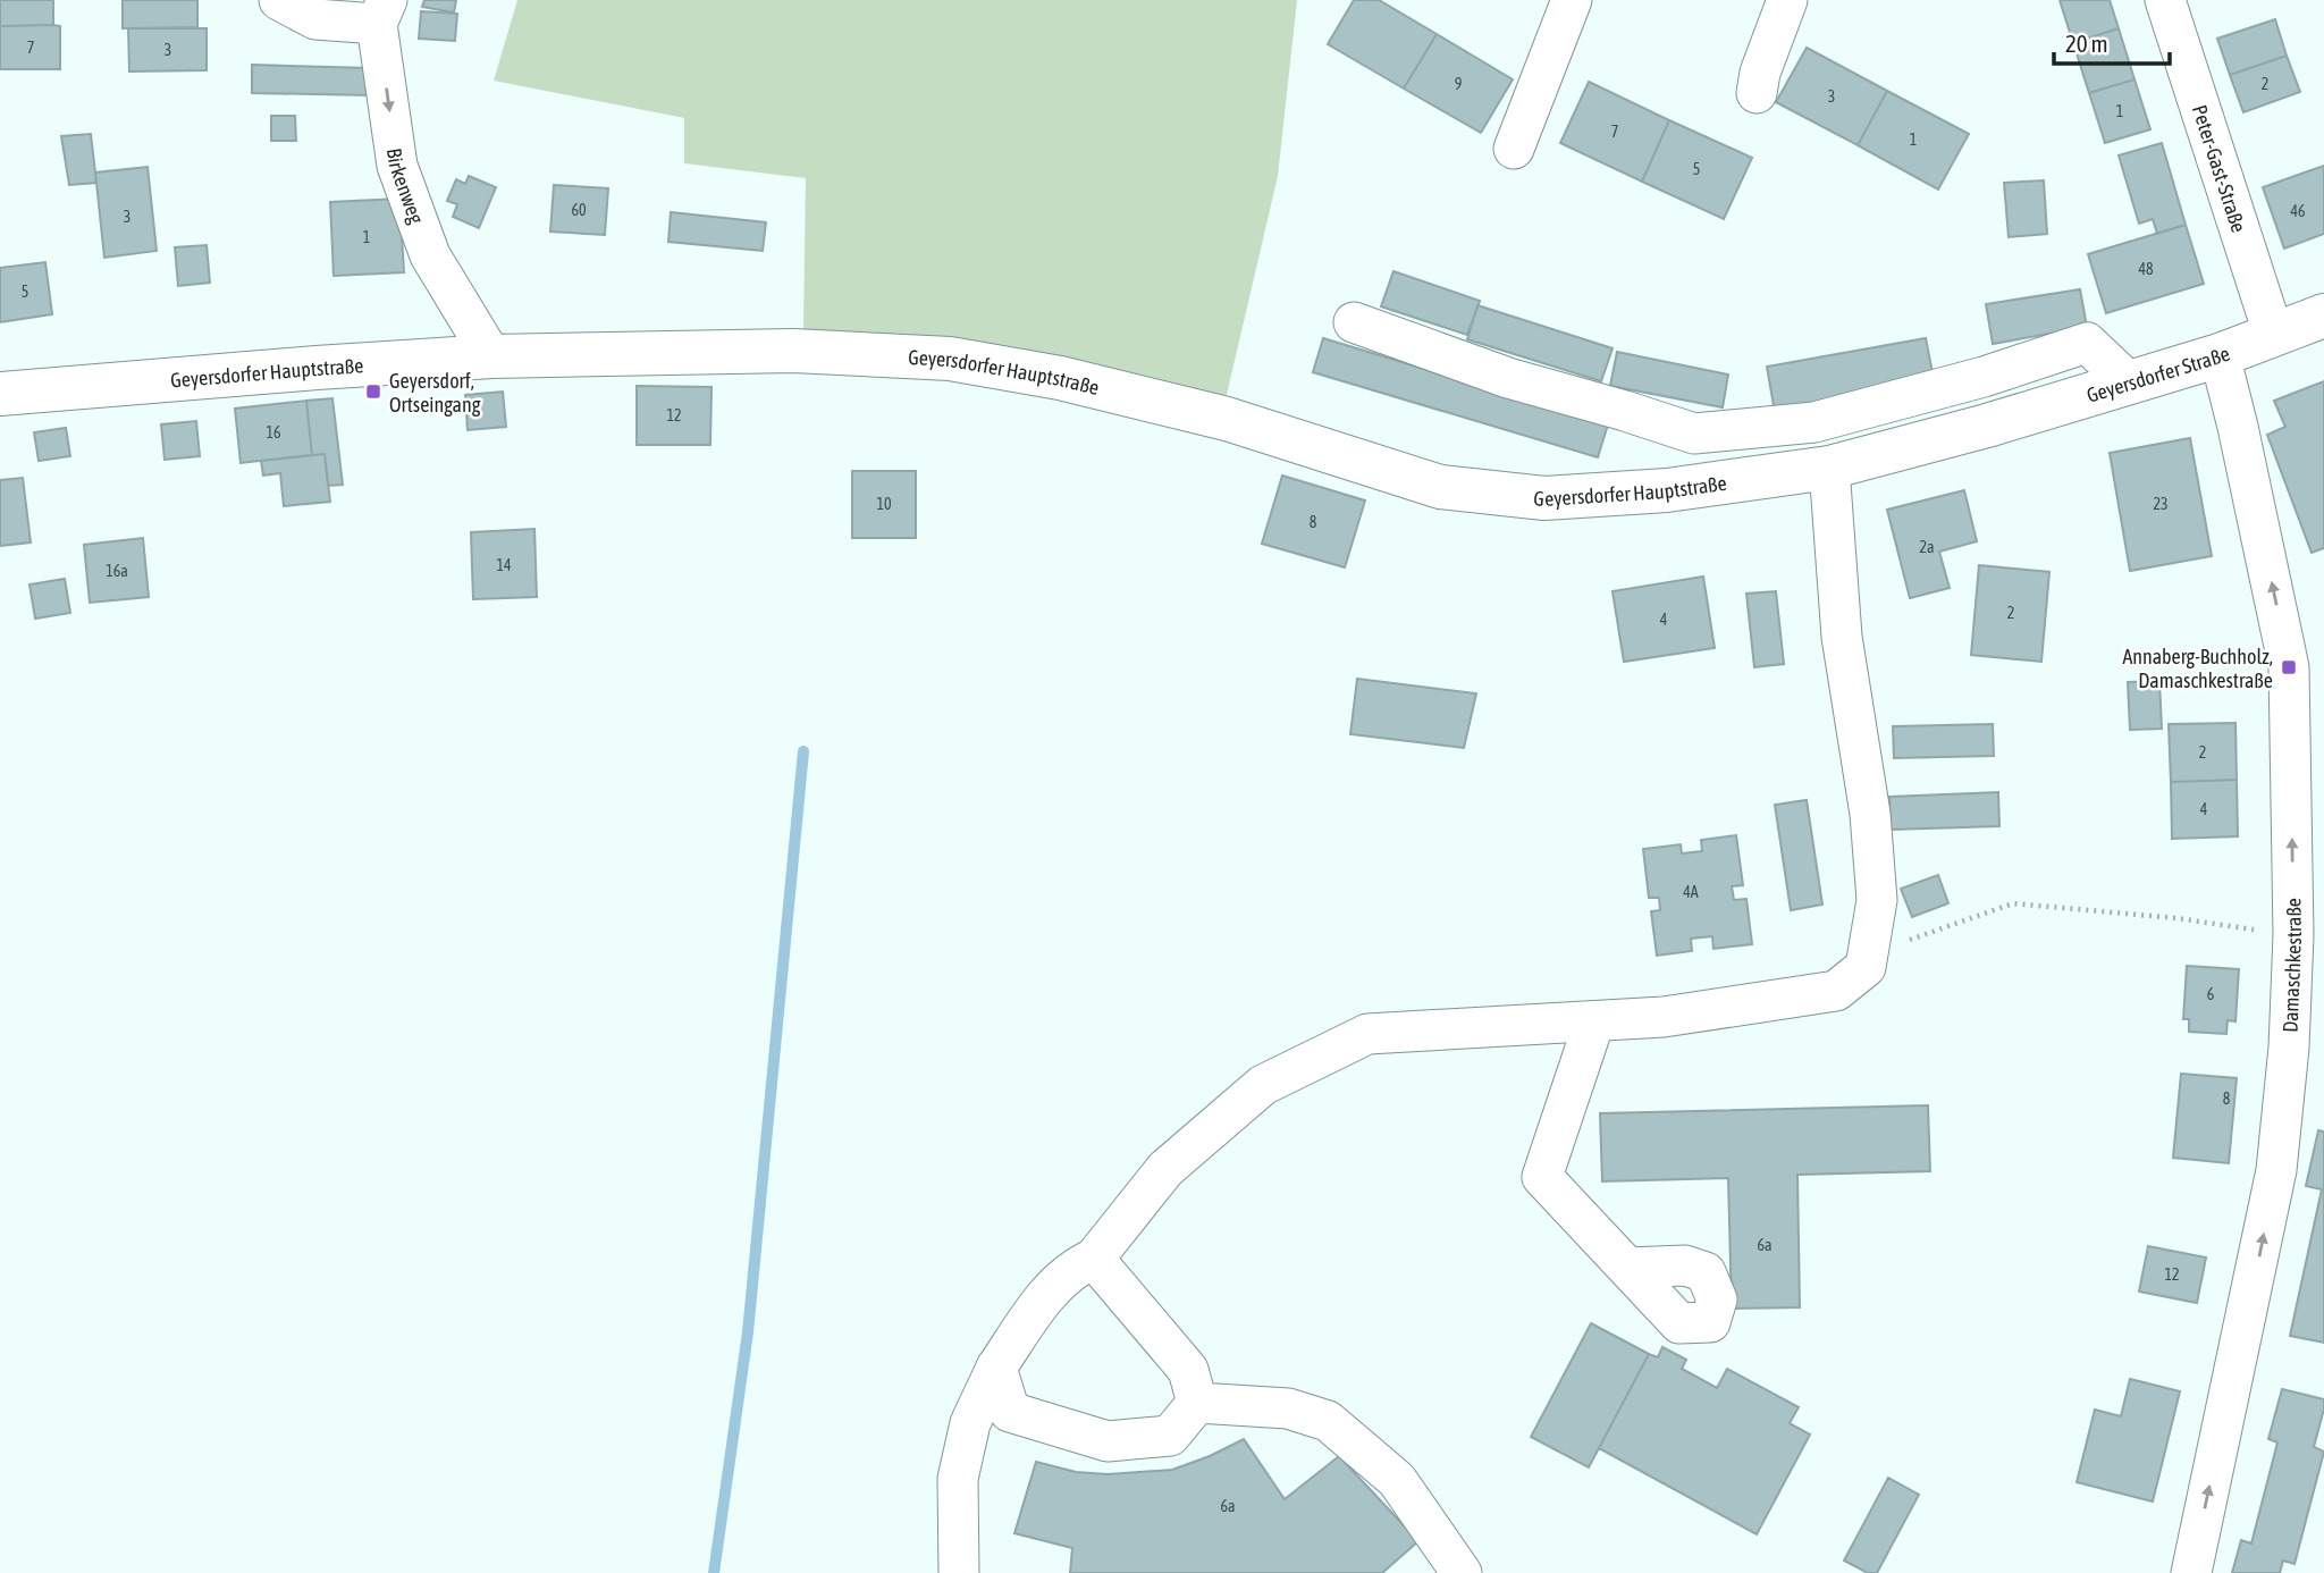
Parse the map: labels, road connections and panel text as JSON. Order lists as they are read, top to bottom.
{
  "streets": {
    "main road": ["Geyersdorfer Hauptstraße", "Geyersdorfer Straße"],
    "street": ["Peter-Gast-Straße", "Birkenweg", "Damaschkestraße"]
  },
  "crossings": [
    ["Peter-Gast-Straße", "Geyersdorfer Straße"],
    ["Birkenweg", "Geyersdorfer Hauptstraße"],
    ["Geyersdorfer Hauptstraße", "Geyersdorfer Straße"],
    ["Geyersdorfer Straße", "Damaschkestraße"]
  ],
  "one_way": ["Birkenweg", "Damaschkestraße"],
  "places": {
    "transit": ["Geyersdorf, Ortseingang", "Annaberg-Buchholz, Damaschkestraße"]
  },
  "house_numbers": [
    "7",
    "3",
    "9",
    "2",
    "3",
    "1",
    "7",
    "1",
    "5",
    "60",
    "46",
    "3",
    "1",
    "48",
    "5",
    "12",
    "16",
    "10",
    "23",
    "8",
    "2a",
    "14",
    "16a",
    "2",
    "4",
    "2",
    "4",
    "4A",
    "6",
    "8",
    "6a",
    "12",
    "6a"
  ],
  "scale_bar": "20 m"
}
